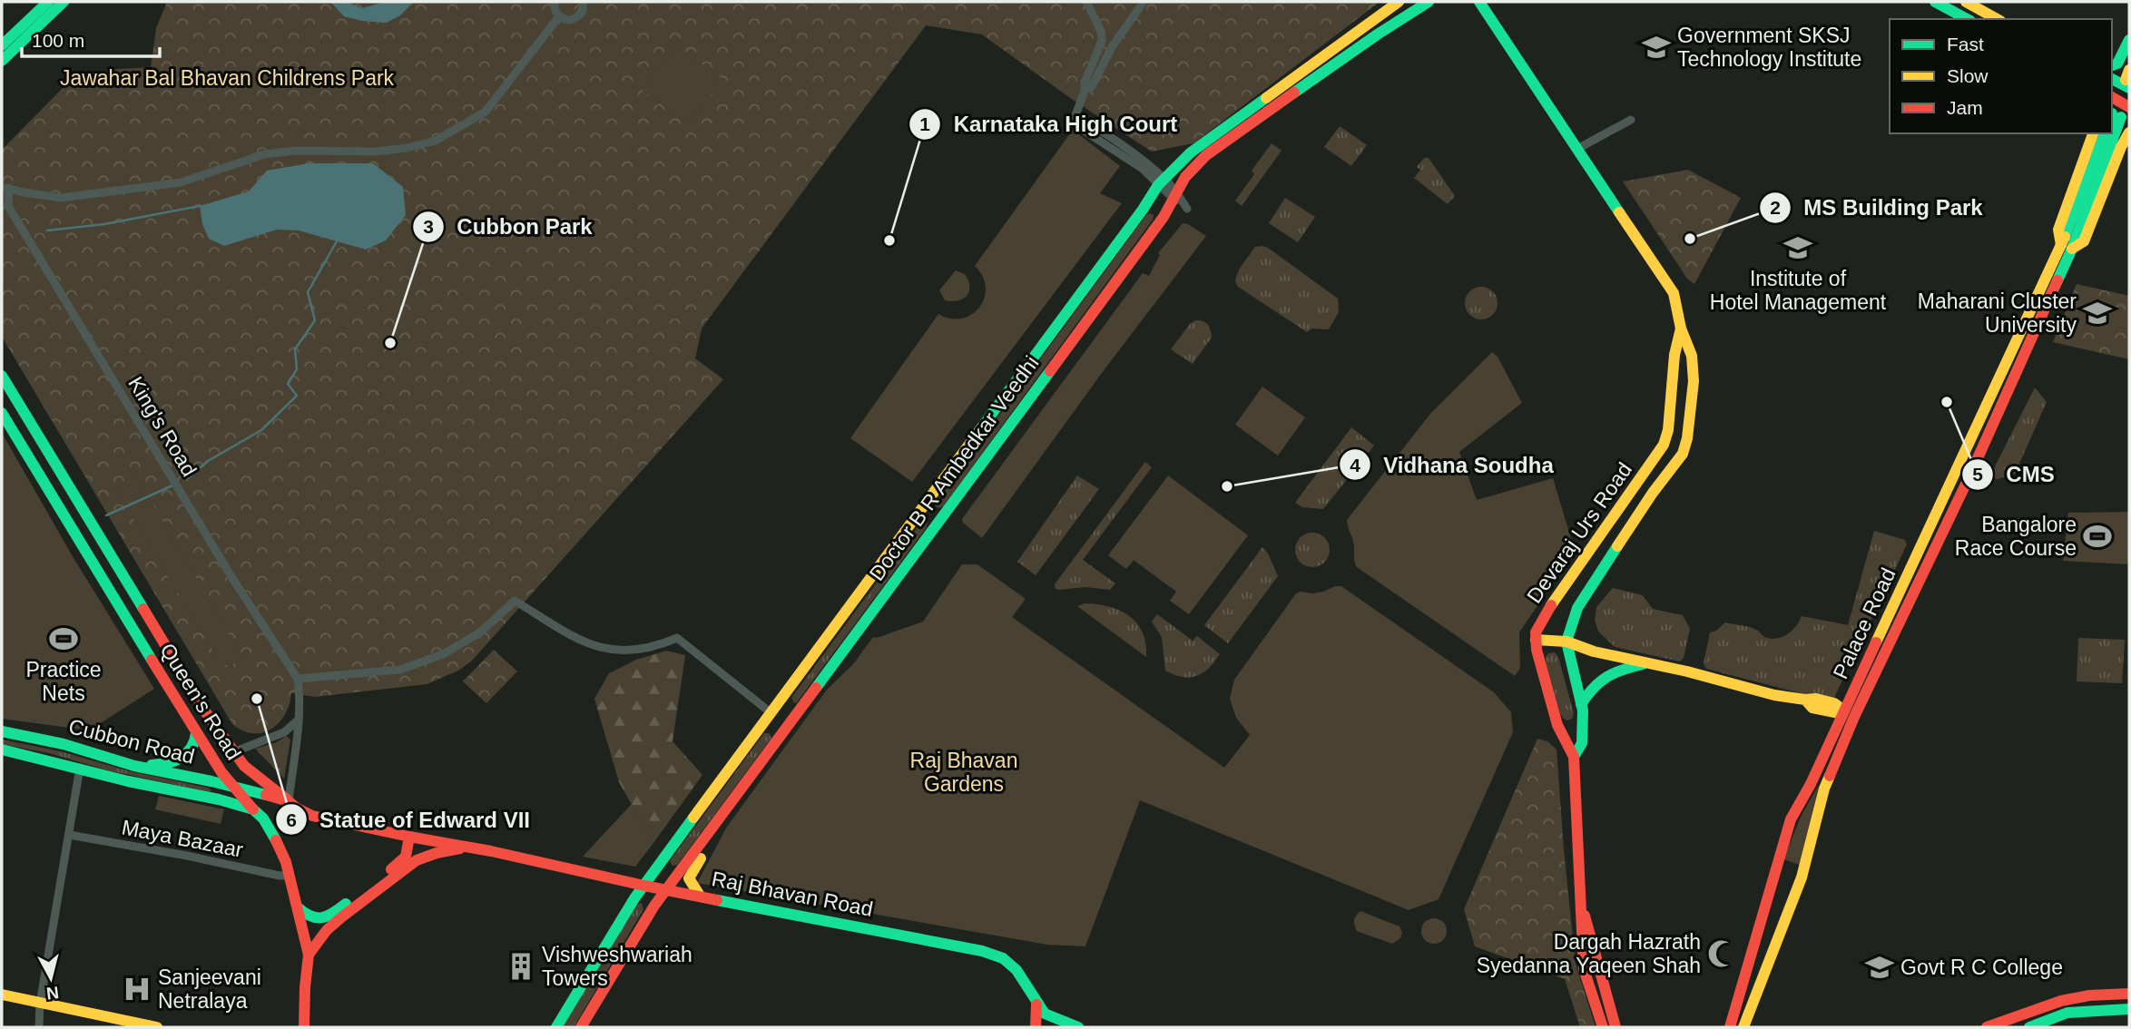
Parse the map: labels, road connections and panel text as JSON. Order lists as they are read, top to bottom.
{
  "streets": {
    "main road": [
      "Doctor B R Ambedkar Veedhi",
      "Devaraj Urs Road",
      "Palace Road",
      "Queen's Road",
      "Cubbon Road",
      "Raj Bhavan Road"
    ],
    "street": ["King's Road", "Maya Bazaar"]
  },
  "crossings": [
    ["Doctor B R Ambedkar Veedhi", "Raj Bhavan Road"],
    ["Queen's Road", "Cubbon Road"],
    ["Queen's Road", "Maya Bazaar"],
    ["Cubbon Road", "Raj Bhavan Road"]
  ],
  "parks": ["Jawahar Bal Bhavan Childrens Park", "Raj Bhavan Gardens"],
  "places": {
    "school or university": [
      "Government SKSJ Technology Institute",
      "Institute of Hotel Management",
      "Maharani Cluster University",
      "Govt R C College"
    ],
    "other": [
      "MS Building Park",
      "Karnataka High Court",
      "Cubbon Park",
      "CMS",
      "Vidhana Soudha",
      "Statue of Edward VII"
    ],
    "sports": ["Bangalore Race Course", "Practice Nets"],
    "mosque": ["Dargah Hazrath Syedanna Yaqeen Shah"],
    "building": ["Vishweshwariah Towers"],
    "hospital": ["Sanjeevani Netralaya"]
  },
  "legend": ["Fast", "Slow", "Jam"],
  "scale_bar": "100 m",
  "north": "bottom"
}
